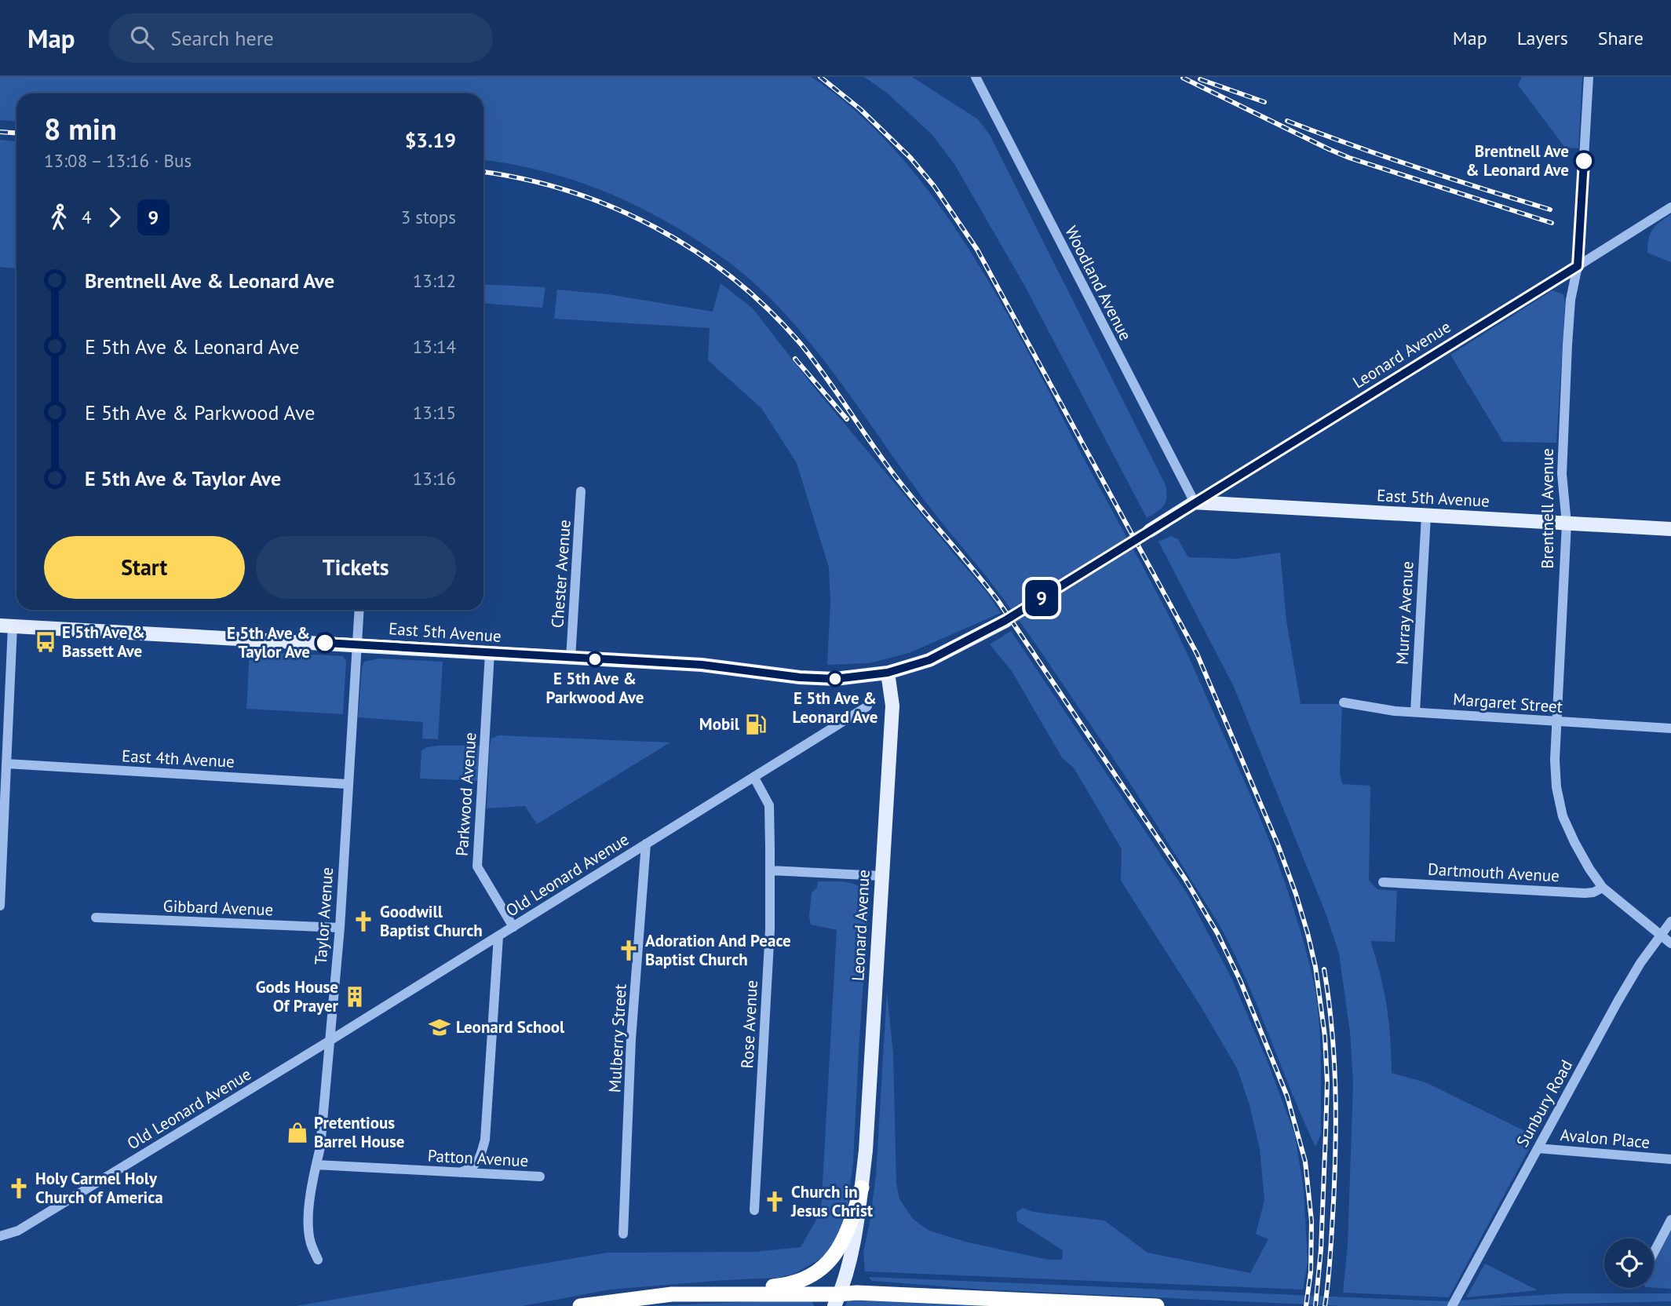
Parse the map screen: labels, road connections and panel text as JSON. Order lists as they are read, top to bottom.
{
  "streets": {
    "main road": ["Leonard Avenue", "East 5th Avenue"],
    "street": [
      "Woodland Avenue",
      "Brentnell Avenue",
      "Chester Avenue",
      "Murray Avenue",
      "Margaret Street",
      "East 4th Avenue",
      "Parkwood Avenue",
      "Dartmouth Avenue",
      "Old Leonard Avenue",
      "Gibbard Avenue",
      "Taylor Avenue",
      "Rose Avenue",
      "Mulberry Street",
      "Sunbury Road",
      "Avalon Place",
      "Patton Avenue"
    ]
  },
  "crossings": [
    ["Woodland Avenue", "Leonard Avenue"],
    ["Woodland Avenue", "East 5th Avenue"],
    ["Leonard Avenue", "East 5th Avenue"],
    ["Leonard Avenue", "Brentnell Avenue"],
    ["East 5th Avenue", "Brentnell Avenue"],
    ["East 5th Avenue", "Chester Avenue"],
    ["East 5th Avenue", "Murray Avenue"],
    ["East 5th Avenue", "Parkwood Avenue"],
    ["East 5th Avenue", "Taylor Avenue"],
    ["Brentnell Avenue", "Margaret Street"],
    ["Brentnell Avenue", "Dartmouth Avenue"],
    ["Brentnell Avenue", "Sunbury Road"],
    ["Murray Avenue", "Margaret Street"],
    ["East 4th Avenue", "Taylor Avenue"],
    ["Parkwood Avenue", "Old Leonard Avenue"],
    ["Old Leonard Avenue", "Taylor Avenue"],
    ["Old Leonard Avenue", "Rose Avenue"],
    ["Old Leonard Avenue", "Mulberry Street"],
    ["Gibbard Avenue", "Taylor Avenue"],
    ["Taylor Avenue", "Patton Avenue"],
    ["Sunbury Road", "Avalon Place"]
  ],
  "places": {
    "other": [
      "Brentnell Ave & Leonard Ave",
      "E 5th Ave & Taylor Ave",
      "E 5th Ave & Parkwood Ave",
      "E 5th Ave & Leonard Ave"
    ],
    "bus stop": ["E 5th Ave & Bassett Ave"],
    "fuel station": ["Mobil"],
    "church": [
      "Goodwill Baptist Church",
      "Adoration And Peace Baptist Church",
      "Holy Carmel Holy Church of America",
      "Church in Jesus Christ"
    ],
    "building": ["Gods House Of Prayer"],
    "school or university": ["Leonard School"],
    "shop": ["Pretentious Barrel House"]
  },
  "lines": ["bus line 9"],
  "page": {
    "header": "Map",
    "search": "Search here",
    "nav": ["Map", "Layers", "Share"],
    "on_map": "9",
    "heading": ["8 min", "13:08 – 13:16 · Bus", "$3.19"],
    "legs": ["4", "9", "3 stops"],
    "list": [
      {
        "name": "Brentnell Ave & Leonard Ave",
        "value": "13:12"
      },
      {
        "name": "E 5th Ave & Leonard Ave",
        "value": "13:14"
      },
      {
        "name": "E 5th Ave & Parkwood Ave",
        "value": "13:15"
      },
      {
        "name": "E 5th Ave & Taylor Ave",
        "value": "13:16"
      }
    ],
    "buttons": ["Start", "Tickets"]
  }
}
